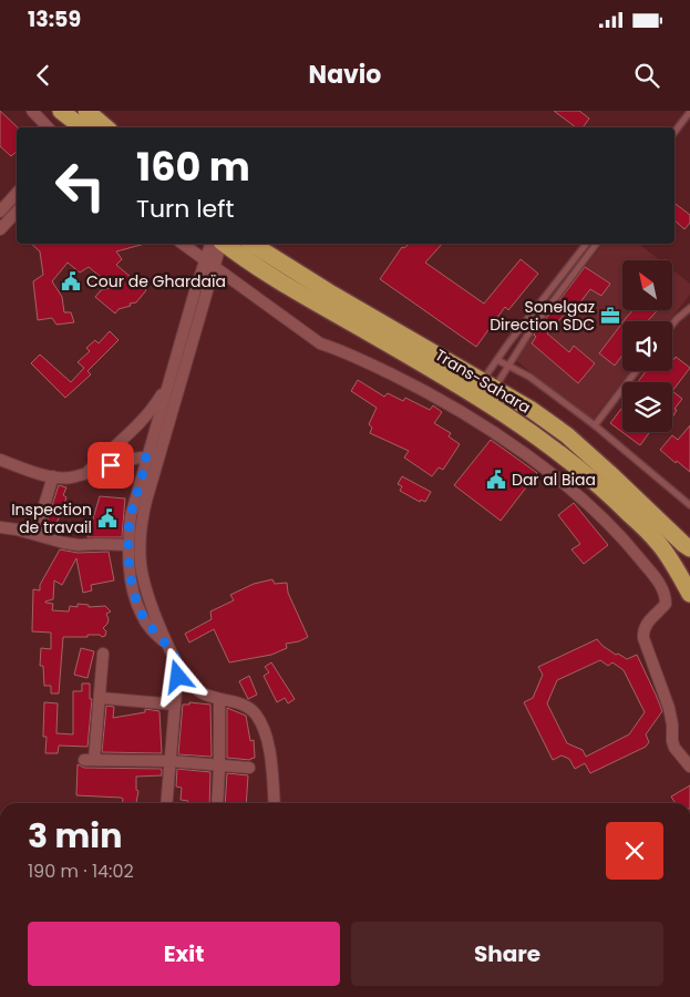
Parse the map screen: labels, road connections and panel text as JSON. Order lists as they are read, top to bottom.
{
  "streets": {
    "highway": ["Trans-Sahara"]
  },
  "places": {
    "public building": ["Cour de Ghardaïa", "Dar al Biaa", "Inspection de travail"],
    "office": ["Sonelgaz Direction SDC"]
  },
  "north": "top left",
  "page": {
    "status": "13:59",
    "header": "Navio",
    "turn": ["160 m", "Turn left"],
    "heading": ["3 min", "190 m · 14:02"],
    "buttons": ["Exit", "Share"]
  }
}
